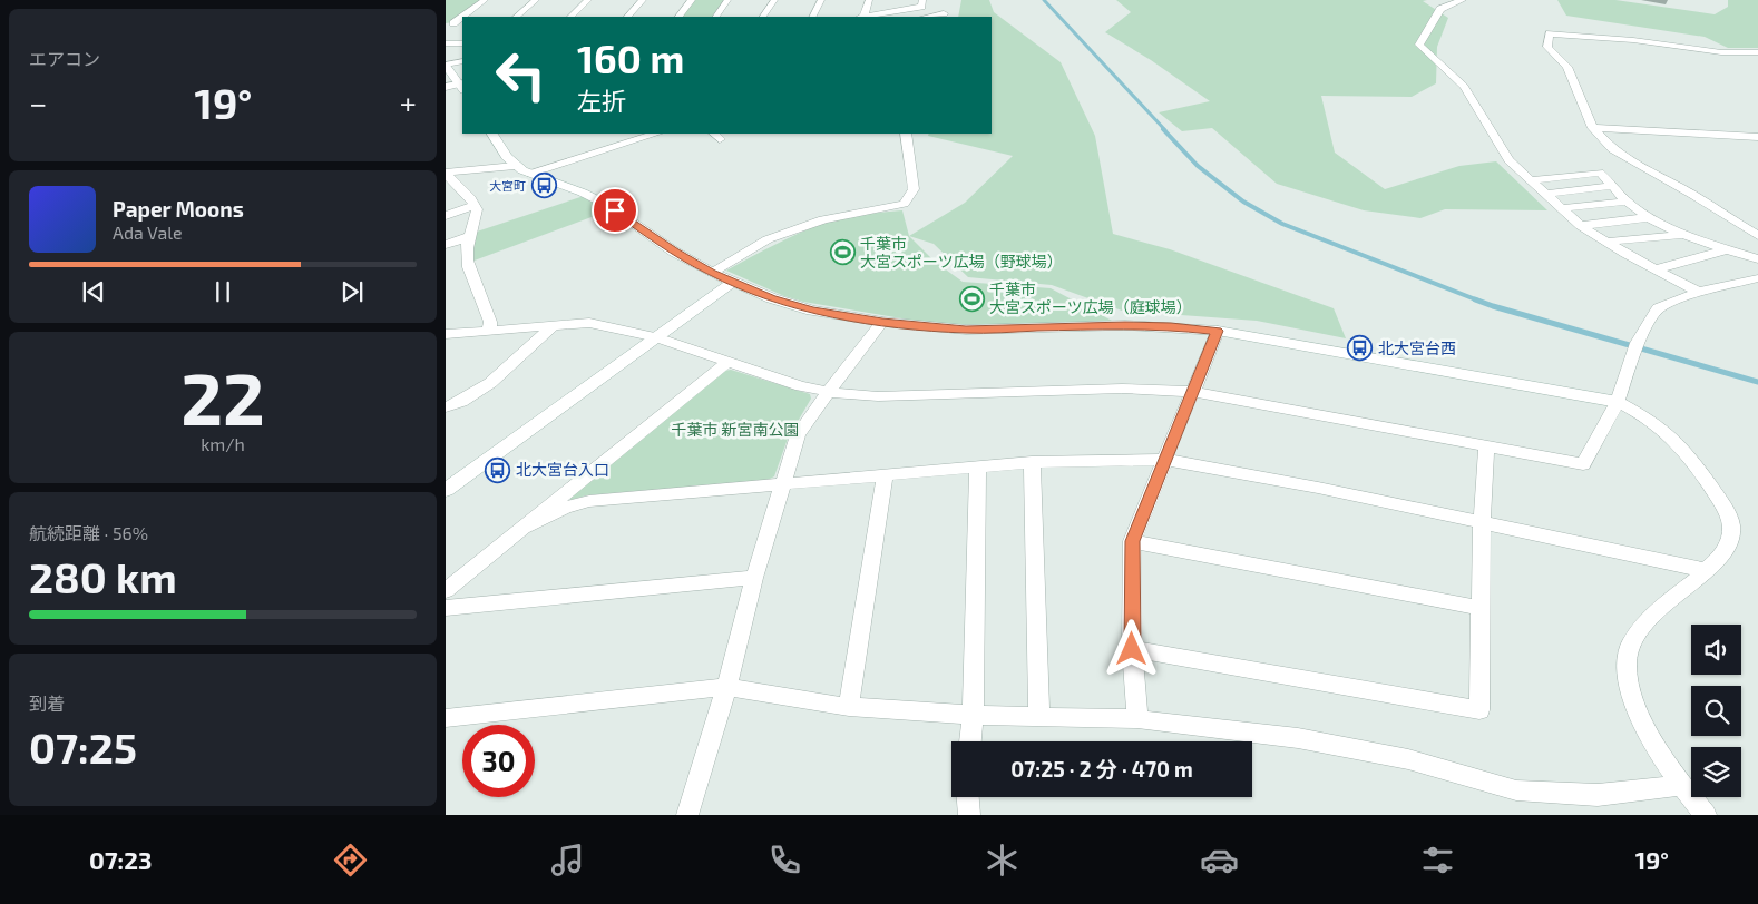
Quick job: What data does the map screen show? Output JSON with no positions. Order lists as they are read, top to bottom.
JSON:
{
  "parks": ["千葉市 新宮南公園"],
  "places": {
    "bus stop": ["大宮町", "北大宮台西", "北大宮台入口"],
    "sports": ["千葉市 大宮スポーツ広場（野球場）", "千葉市 大宮スポーツ広場（庭球場）"]
  },
  "page": {
    "tile": [
      "エアコン",
      ["22", "km/h"],
      ["航続距離 · 56%", "280 km"],
      ["到着", "07:25"]
    ],
    "turn": ["160 m", "左折"],
    "heat": ["−", "19°", "+"],
    "song": ["Paper Moons", "Ada Vale"],
    "limit": "30",
    "trip": "07:25 · 2 分 · 470 m",
    "tabs": ["07:23", "19°"]
  }
}
